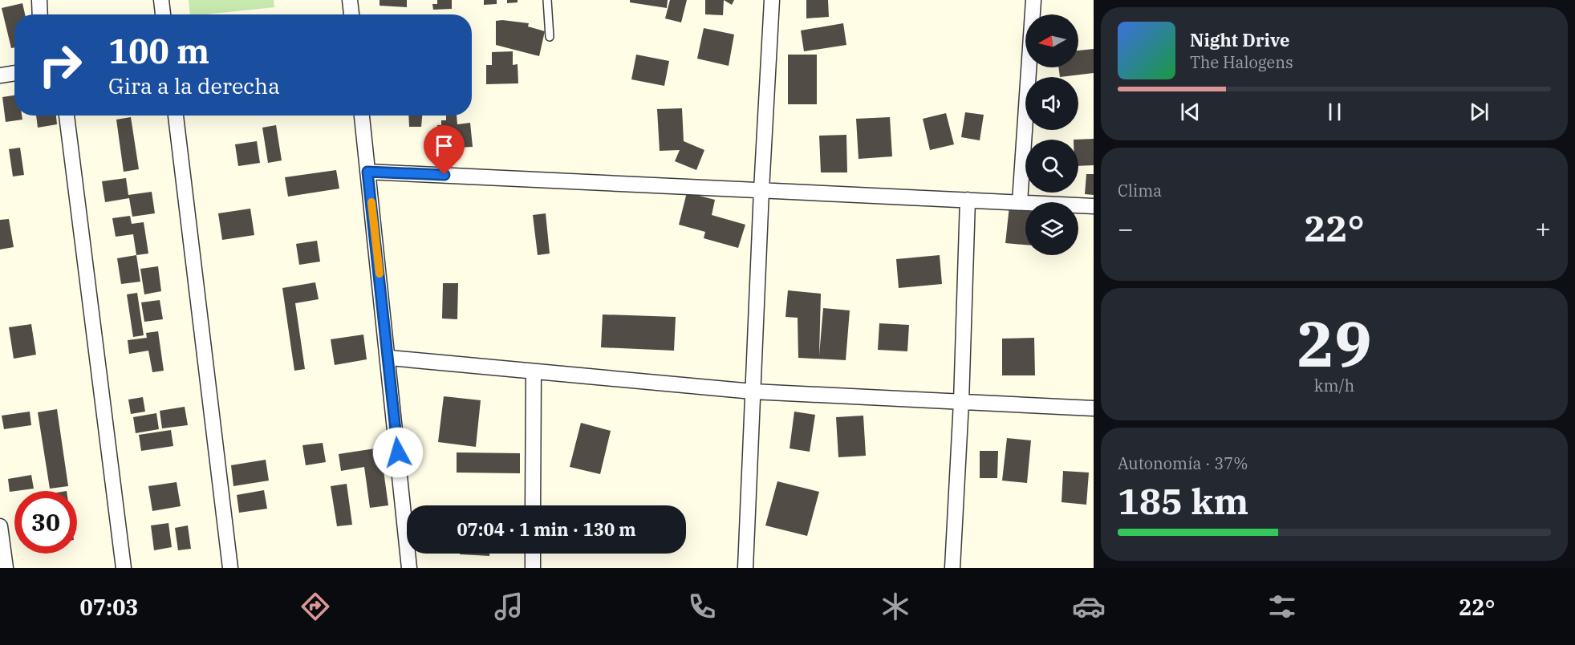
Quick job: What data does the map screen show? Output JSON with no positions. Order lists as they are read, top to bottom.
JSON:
{
  "north": "left",
  "page": {
    "turn": ["100 m", "Gira a la derecha"],
    "song": ["Night Drive", "The Halogens"],
    "tile": [
      "Clima",
      ["29", "km/h"],
      ["Autonomía · 37%", "185 km"]
    ],
    "heat": ["−", "22°", "+"],
    "limit": "30",
    "trip": "07:04 · 1 min · 130 m",
    "tabs": ["07:03", "22°"]
  }
}
